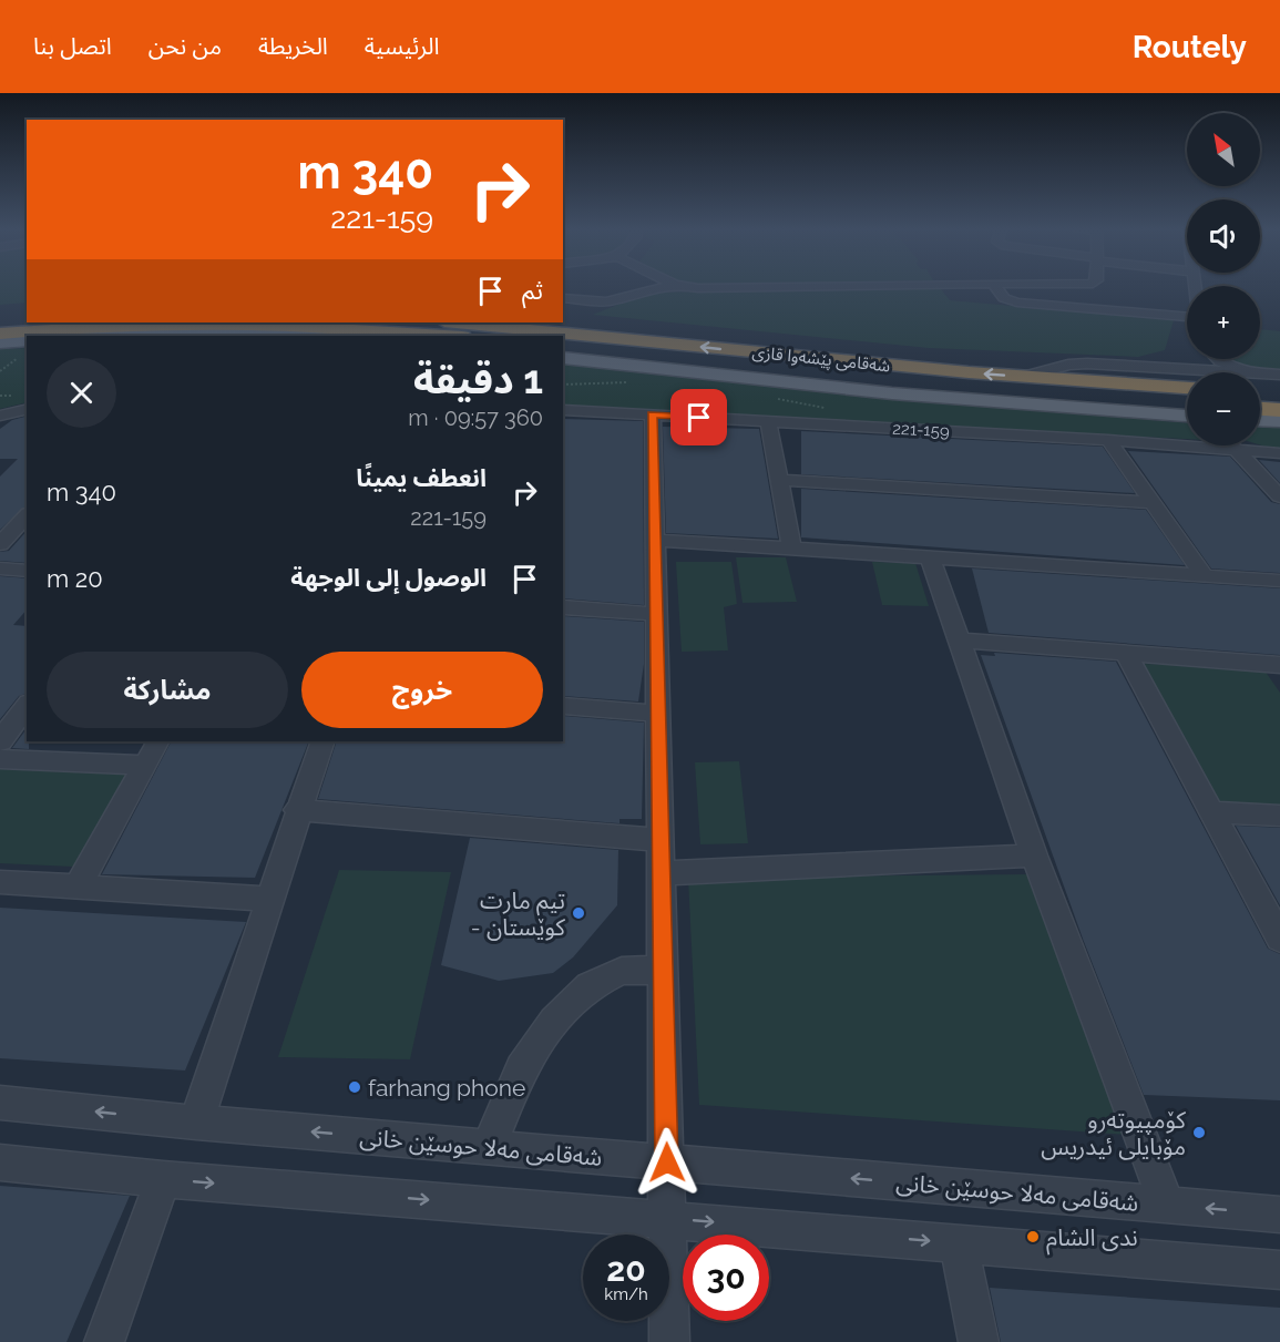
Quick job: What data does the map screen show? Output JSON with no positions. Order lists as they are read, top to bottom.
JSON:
{
  "streets": {
    "highway": ["شەقامی پێشەوا قازی"],
    "street": ["221-159", "شەقامی مەلا حوسێن خانی"]
  },
  "places": [
    "تیم مارت - کوێستان",
    "farhang phone",
    "کۆمپیوتەرو مۆبایلی ئیدریس",
    "ندى الشام"
  ],
  "north": "top left",
  "page": {
    "header": "Routely",
    "nav": [
      "الرئيسية",
      "الخريطة",
      "من نحن",
      "اتصل بنا"
    ],
    "map_buttons": ["+", "−"],
    "turn": ["340 m", "221-159"],
    "then": "ثم",
    "heading": ["1 دقيقة", "360 m · 09:57"],
    "list": [
      {
        "name": "انعطف يمينًا",
        "note": "221-159",
        "value": "340 m"
      },
      {
        "name": "الوصول إلى الوجهة",
        "value": "20 m"
      }
    ],
    "buttons": ["خروج", "مشاركة"],
    "speed": "20 km/h",
    "limit": "30"
  }
}
